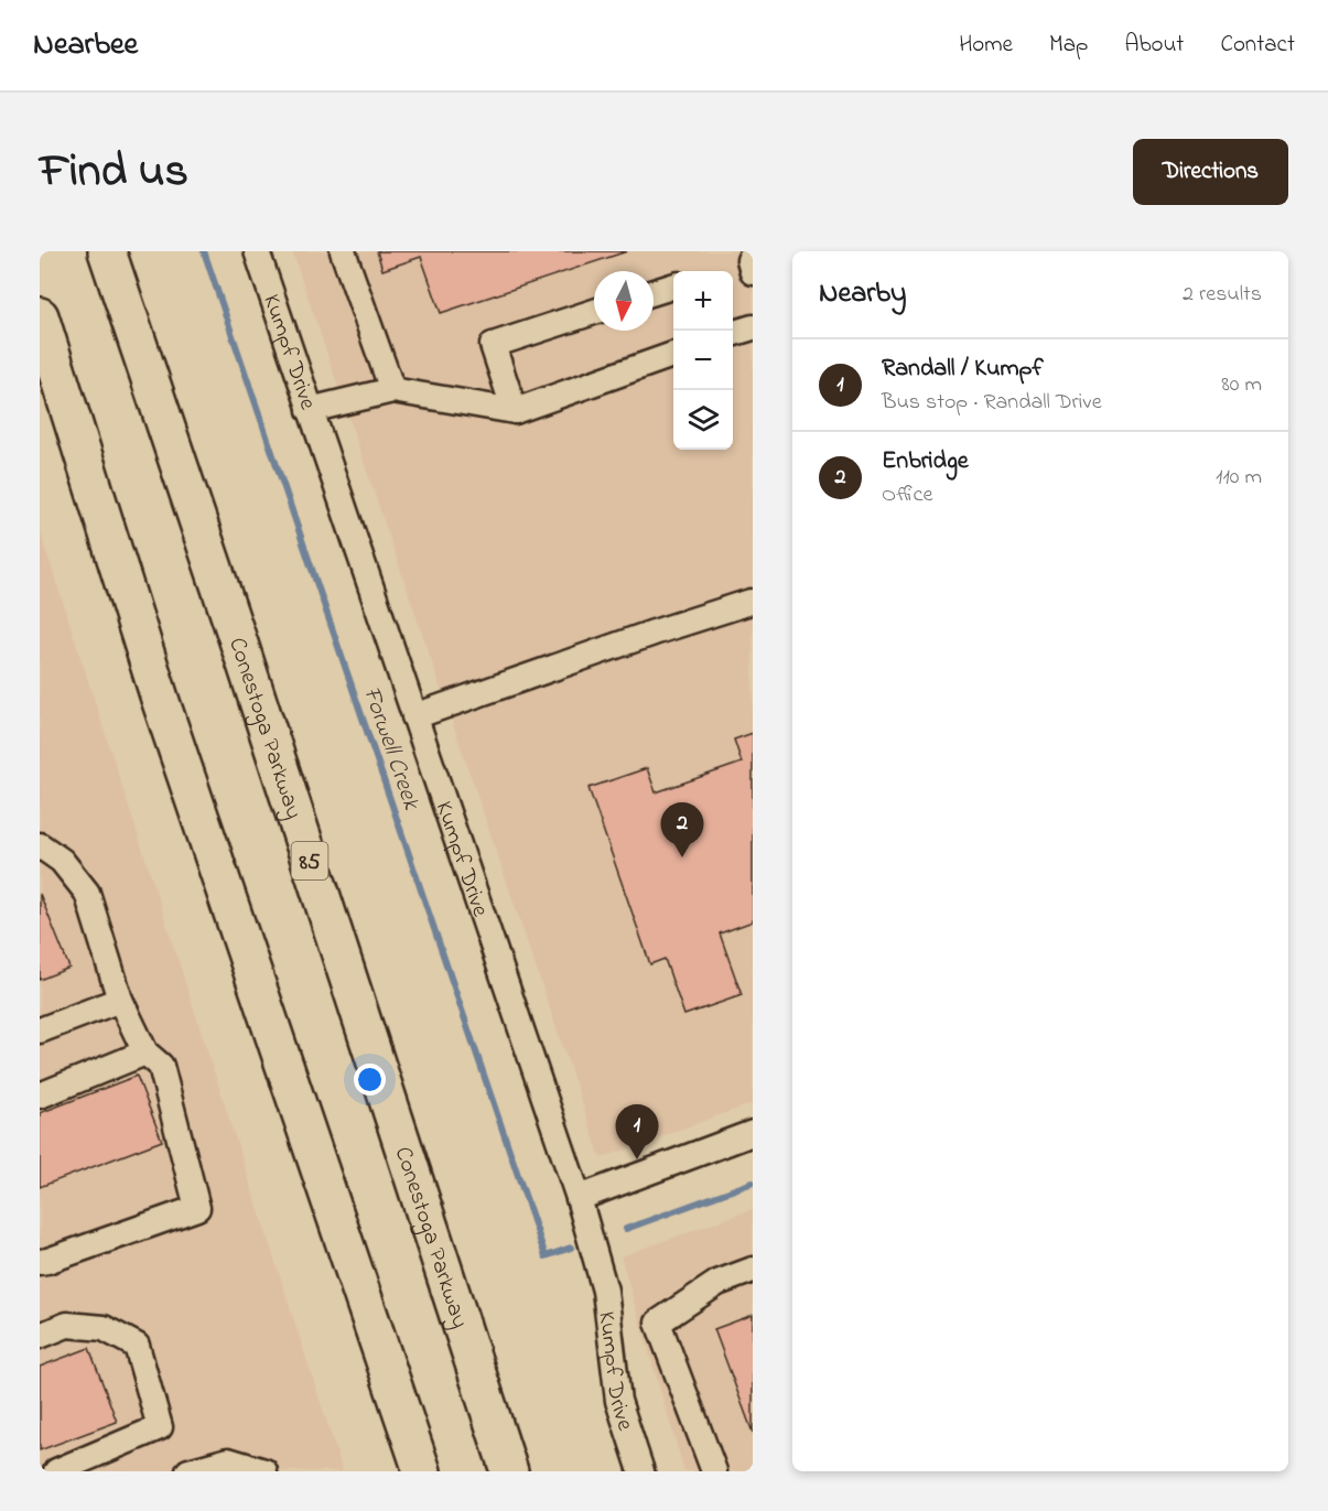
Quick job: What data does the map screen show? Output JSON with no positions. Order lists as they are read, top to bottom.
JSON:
{
  "streets": {
    "highway": ["Conestoga Parkway", "85"],
    "street": ["Kumpf Drive"]
  },
  "water": ["Forwell Creek"],
  "north": "bottom",
  "page": {
    "header": "Nearbee",
    "nav": [
      "Home",
      "Map",
      "About",
      "Contact"
    ],
    "title": "Find us",
    "buttons": "Directions",
    "heading": ["Nearby", "2 results"],
    "map_buttons": ["+", "−"],
    "list": [
      {
        "mark": "1",
        "name": "Randall / Kumpf",
        "note": "Bus stop · Randall Drive",
        "value": "80 m"
      },
      {
        "mark": "2",
        "name": "Enbridge",
        "note": "Office",
        "value": "110 m"
      }
    ],
    "pins": ["2", "1"]
  }
}
